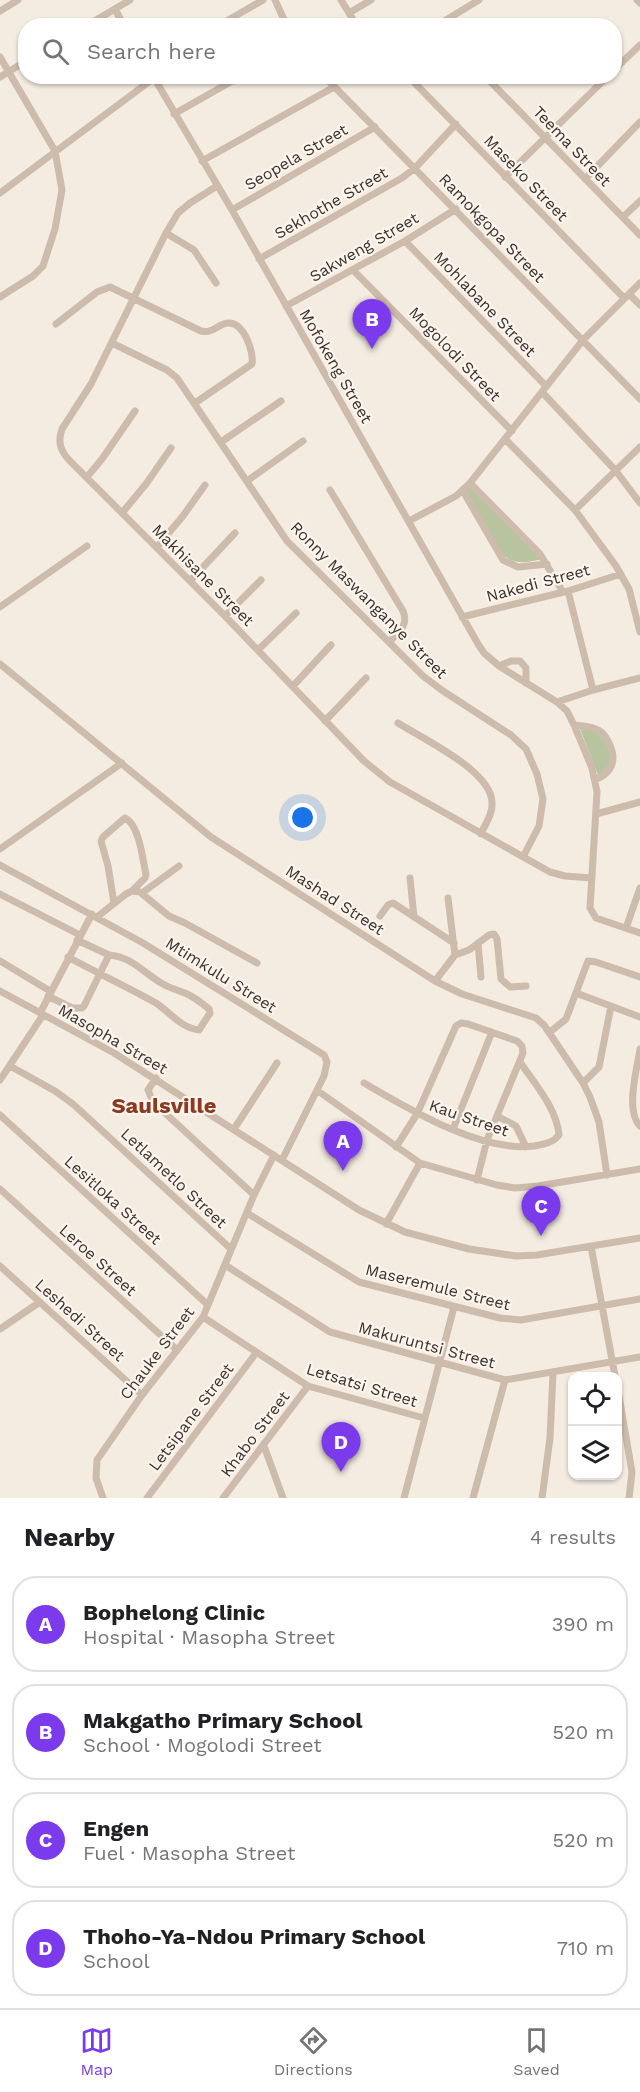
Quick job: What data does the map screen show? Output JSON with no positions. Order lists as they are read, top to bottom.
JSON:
{
  "streets": {
    "street": [
      "Teema Street",
      "Seopela Street",
      "Maseko Street",
      "Sekhothe Street",
      "Ramokgopa Street",
      "Sakweng Street",
      "Mohlabane Street",
      "Mogolodi Street",
      "Mofokeng Street",
      "Makhisane Street",
      "Nakedi Street",
      "Ronny Maswanganye Street",
      "Mashad Street",
      "Mtimkulu Street",
      "Masopha Street",
      "Kau Street",
      "Letlametlo Street",
      "Lesitloka Street",
      "Leroe Street",
      "Maseremule Street",
      "Leshedi Street",
      "Makuruntsi Street",
      "Chauke Street",
      "Letsatsi Street",
      "Letsipane Street",
      "Khabo Street"
    ]
  },
  "crossings": [
    ["Seopela Street", "Ramokgopa Street"],
    ["Seopela Street", "Mofokeng Street"],
    ["Maseko Street", "Sekhothe Street"],
    ["Sekhothe Street", "Ramokgopa Street"],
    ["Sekhothe Street", "Mofokeng Street"],
    ["Ramokgopa Street", "Sakweng Street"],
    ["Sakweng Street", "Mohlabane Street"],
    ["Sakweng Street", "Mogolodi Street"],
    ["Sakweng Street", "Mofokeng Street"],
    ["Mofokeng Street", "Makhisane Street"],
    ["Mofokeng Street", "Nakedi Street"],
    ["Makhisane Street", "Ronny Maswanganye Street"],
    ["Mtimkulu Street", "Masopha Street"],
    ["Masopha Street", "Chauke Street"],
    ["Letlametlo Street", "Chauke Street"],
    ["Lesitloka Street", "Chauke Street"],
    ["Leroe Street", "Chauke Street"],
    ["Maseremule Street", "Chauke Street"],
    ["Leshedi Street", "Chauke Street"],
    ["Makuruntsi Street", "Chauke Street"],
    ["Chauke Street", "Letsatsi Street"],
    ["Letsatsi Street", "Letsipane Street"],
    ["Letsatsi Street", "Khabo Street"]
  ],
  "districts": ["Saulsville"],
  "page": {
    "search": "Search here",
    "pins": [
      "B",
      "A",
      "C",
      "D"
    ],
    "heading": ["Nearby", "4 results"],
    "list": [
      {
        "mark": "A",
        "name": "Bophelong Clinic",
        "note": "Hospital · Masopha Street",
        "value": "390 m"
      },
      {
        "mark": "B",
        "name": "Makgatho Primary School",
        "note": "School · Mogolodi Street",
        "value": "520 m"
      },
      {
        "mark": "C",
        "name": "Engen",
        "note": "Fuel · Masopha Street",
        "value": "520 m"
      },
      {
        "mark": "D",
        "name": "Thoho-Ya-Ndou Primary School",
        "note": "School",
        "value": "710 m"
      }
    ],
    "nav": ["Map", "Directions", "Saved"]
  }
}
